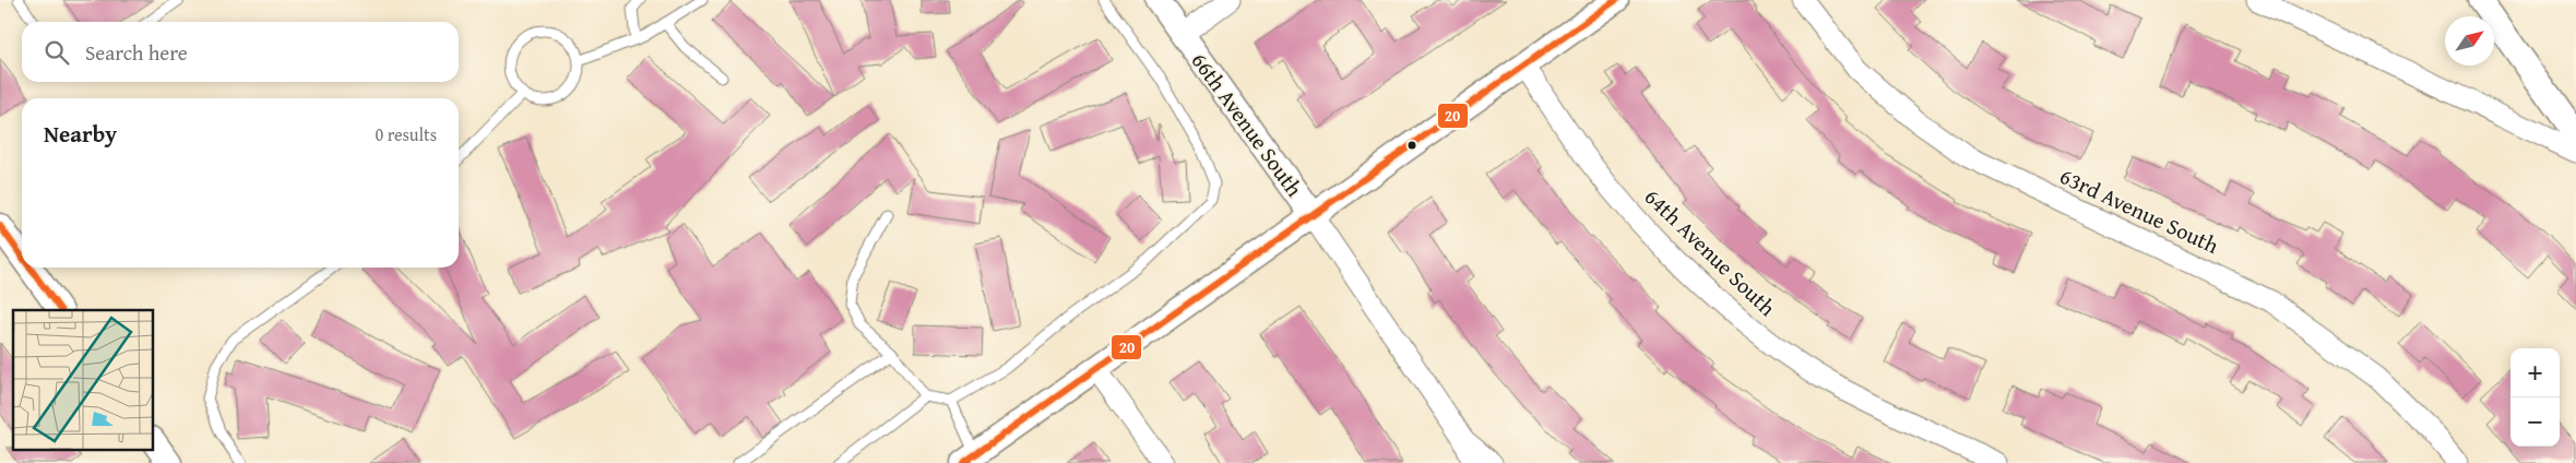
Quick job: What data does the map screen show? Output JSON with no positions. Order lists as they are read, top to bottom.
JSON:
{
  "streets": {
    "street": ["66th Avenue South", "63rd Avenue South", "64th Avenue South"]
  },
  "lines": ["transit line 20"],
  "north": "top right",
  "page": {
    "search": "Search here",
    "heading": ["Nearby", "0 results"],
    "map_buttons": ["+", "−"]
  }
}
